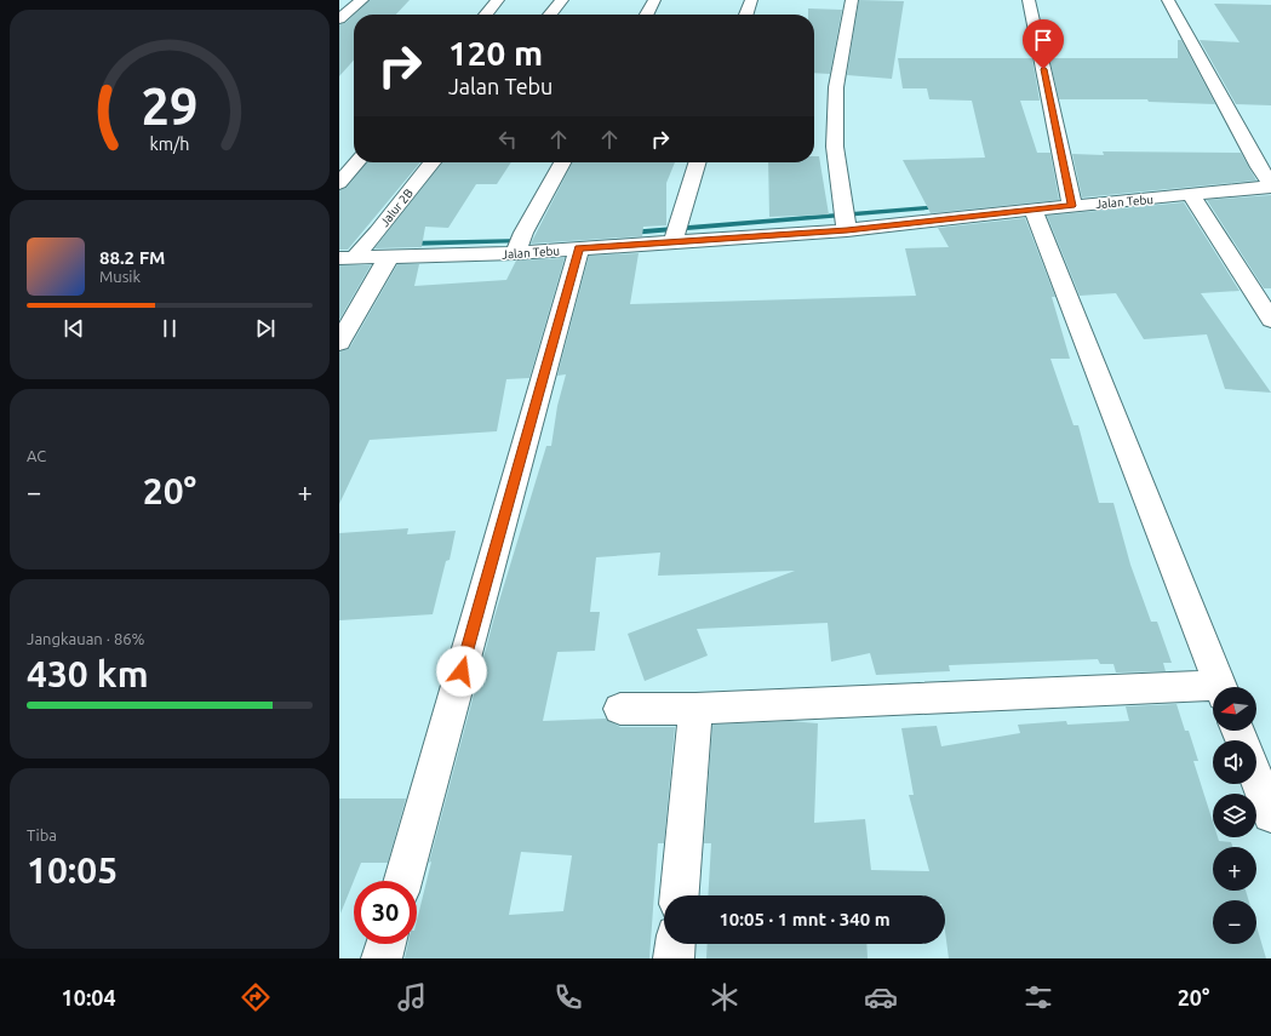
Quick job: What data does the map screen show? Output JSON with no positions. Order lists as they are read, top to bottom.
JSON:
{
  "streets": {
    "street": ["Jalan Tebu", "Jalur 2B"]
  },
  "crossings": [
    ["Jalan Tebu", "Jalur 2B"]
  ],
  "north": "left",
  "page": {
    "turn": ["120 m", "Jalan Tebu"],
    "song": ["88.2 FM", "Musik"],
    "tile": [
      "AC",
      ["Jangkauan · 86%", "430 km"],
      ["Tiba", "10:05"]
    ],
    "heat": ["−", "20°", "+"],
    "map_buttons": ["+", "−"],
    "limit": "30",
    "trip": "10:05 · 1 mnt · 340 m",
    "tabs": ["10:04", "20°"],
    "gauge": ["29", "km/h"]
  }
}
